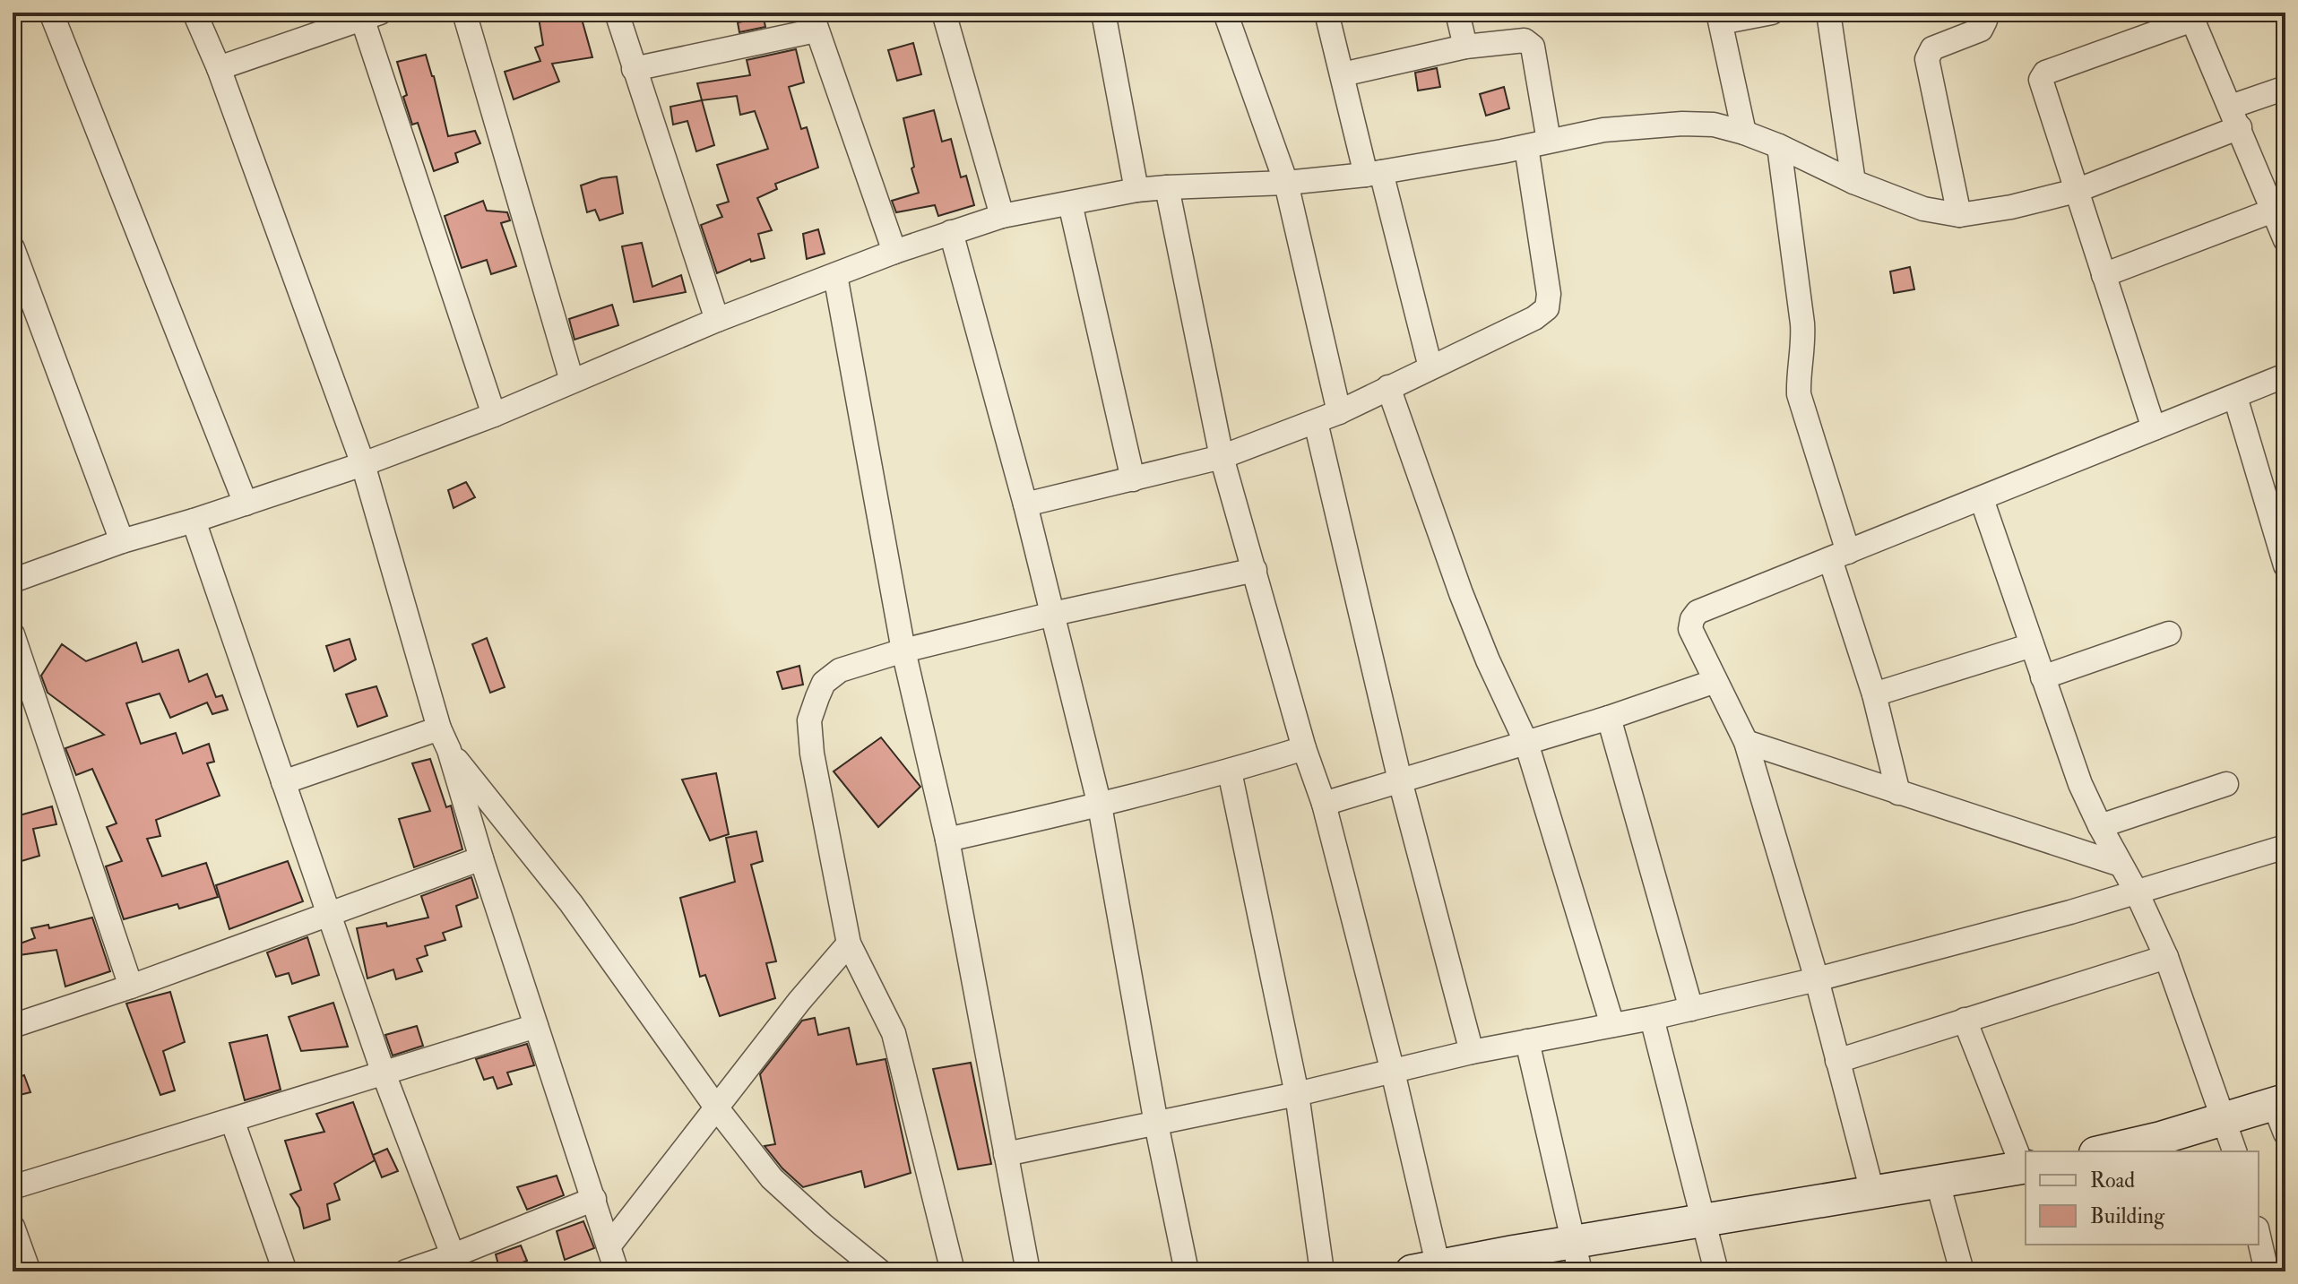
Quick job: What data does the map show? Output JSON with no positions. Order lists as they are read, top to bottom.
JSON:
{
  "legend": ["Road", "Building"]
}
